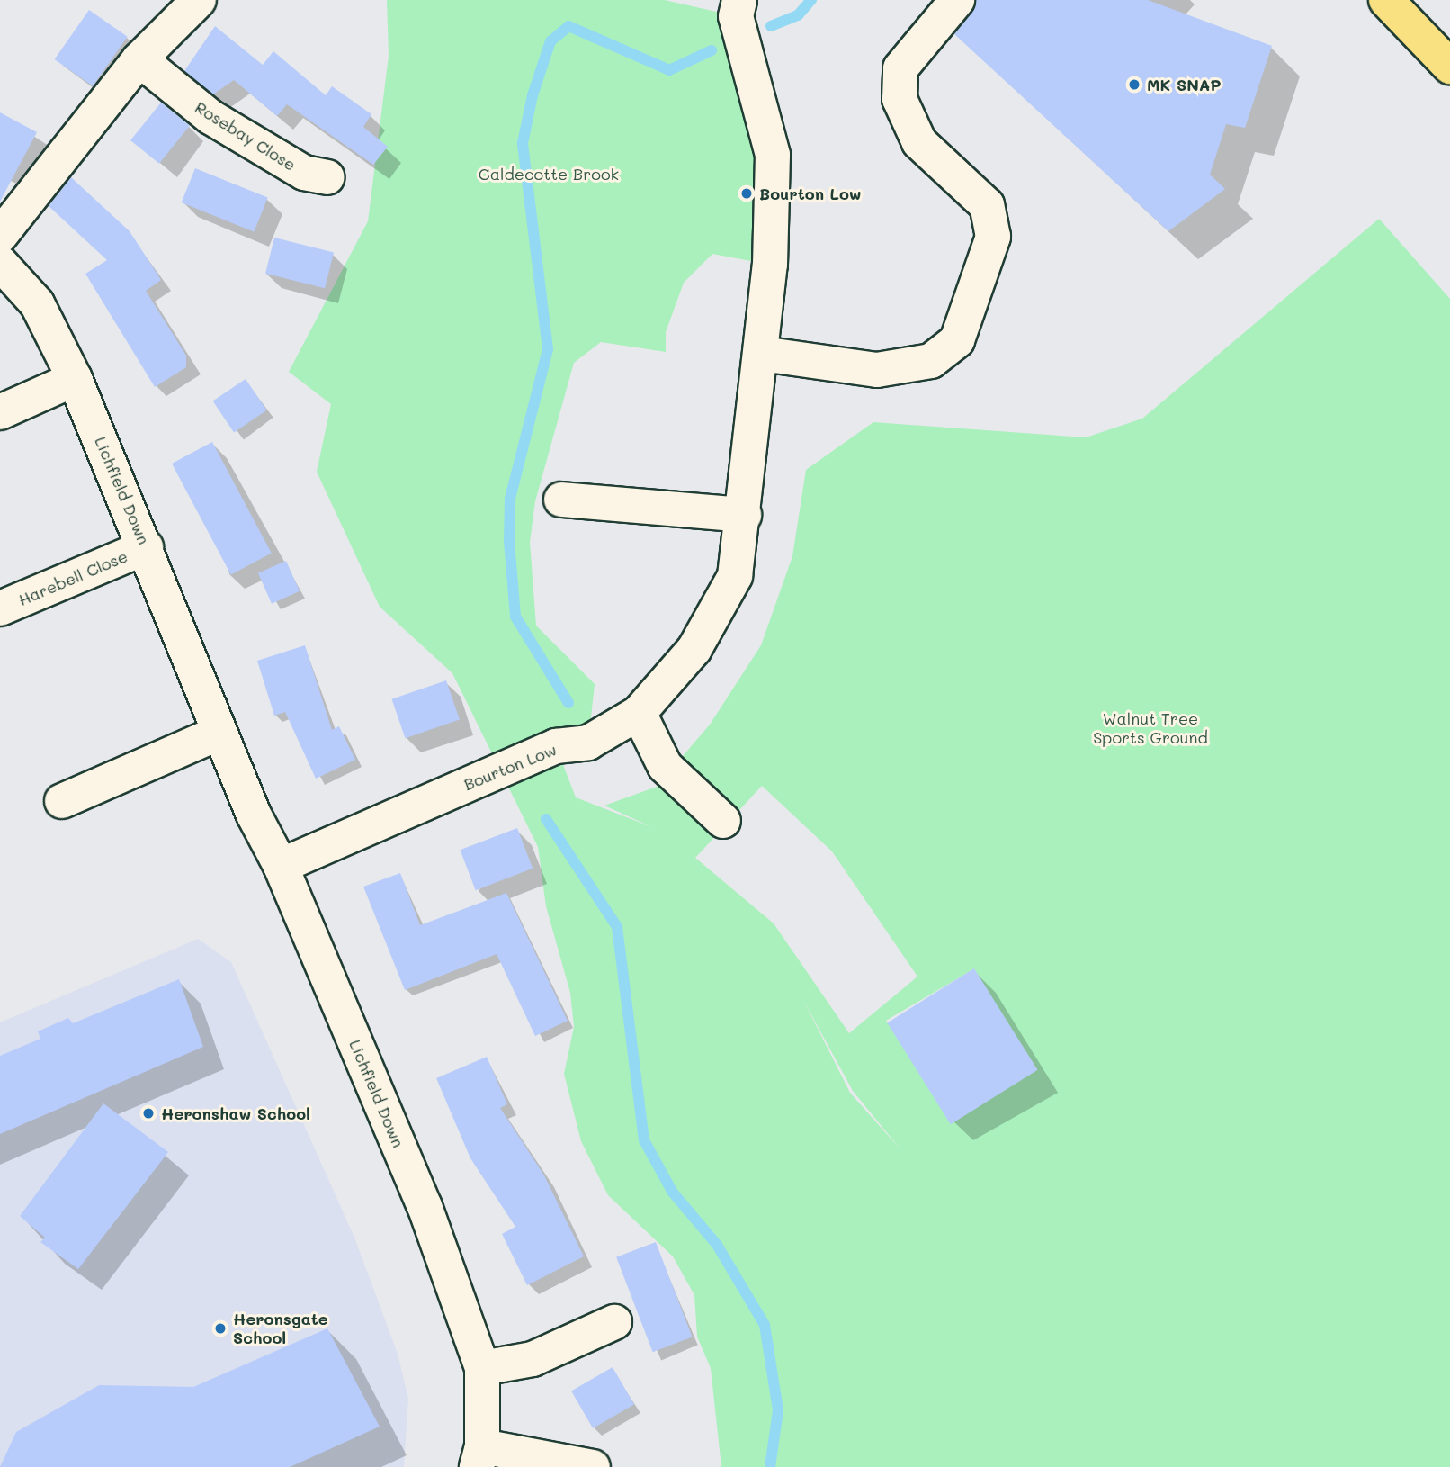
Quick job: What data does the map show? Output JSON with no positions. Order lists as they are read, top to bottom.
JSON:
{
  "streets": {
    "street": [
      "Rosebay Close",
      "Lichfield Down",
      "Harebell Close",
      "Bourton Low"
    ]
  },
  "crossings": [
    ["Lichfield Down", "Harebell Close"],
    ["Lichfield Down", "Bourton Low"]
  ],
  "parks": ["Caldecotte Brook", "Walnut Tree Sports Ground"],
  "places": [
    "MK SNAP",
    "Bourton Low",
    "Heronshaw School",
    "Heronsgate School"
  ]
}
